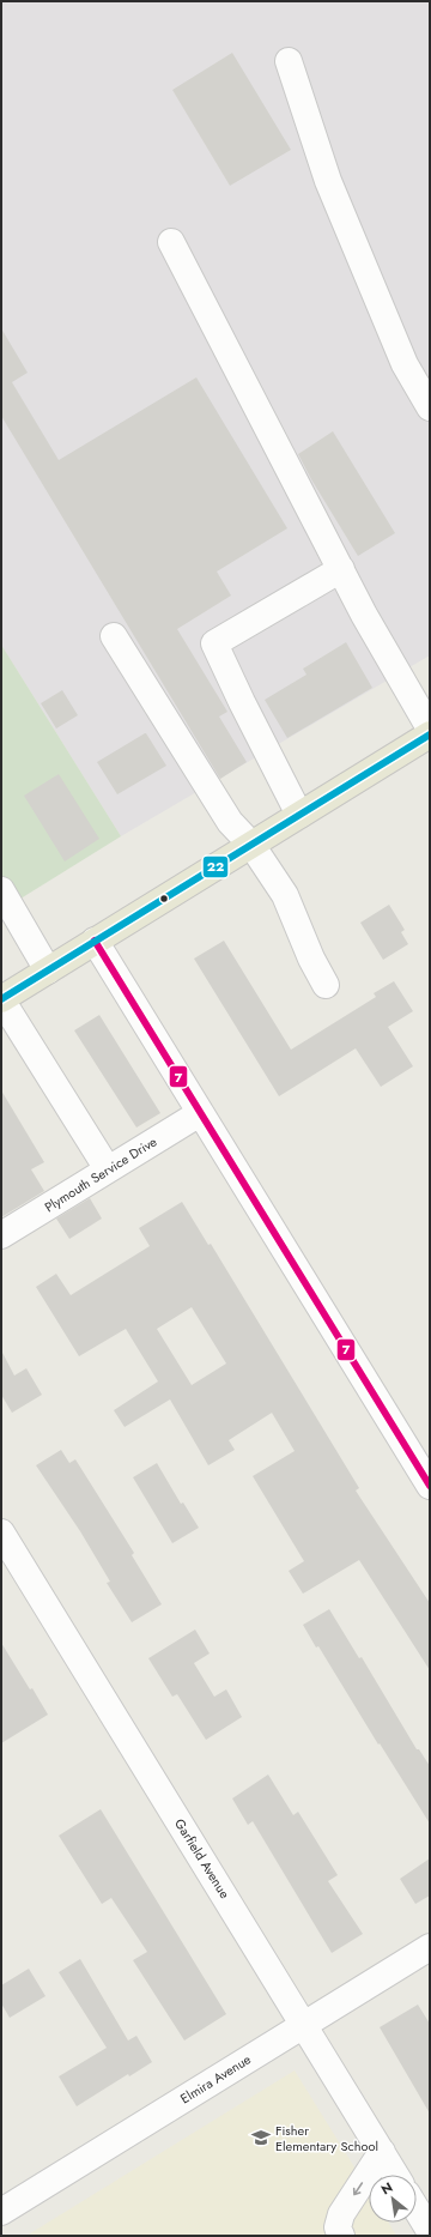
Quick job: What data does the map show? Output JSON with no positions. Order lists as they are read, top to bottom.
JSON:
{
  "streets": {
    "street": ["Plymouth Service Drive", "Garfield Avenue", "Elmira Avenue"]
  },
  "crossings": [
    ["Garfield Avenue", "Elmira Avenue"]
  ],
  "places": {
    "school or university": ["Fisher Elementary School"]
  },
  "lines": ["transit line 22", "transit line 7"],
  "north": "top left"
}
